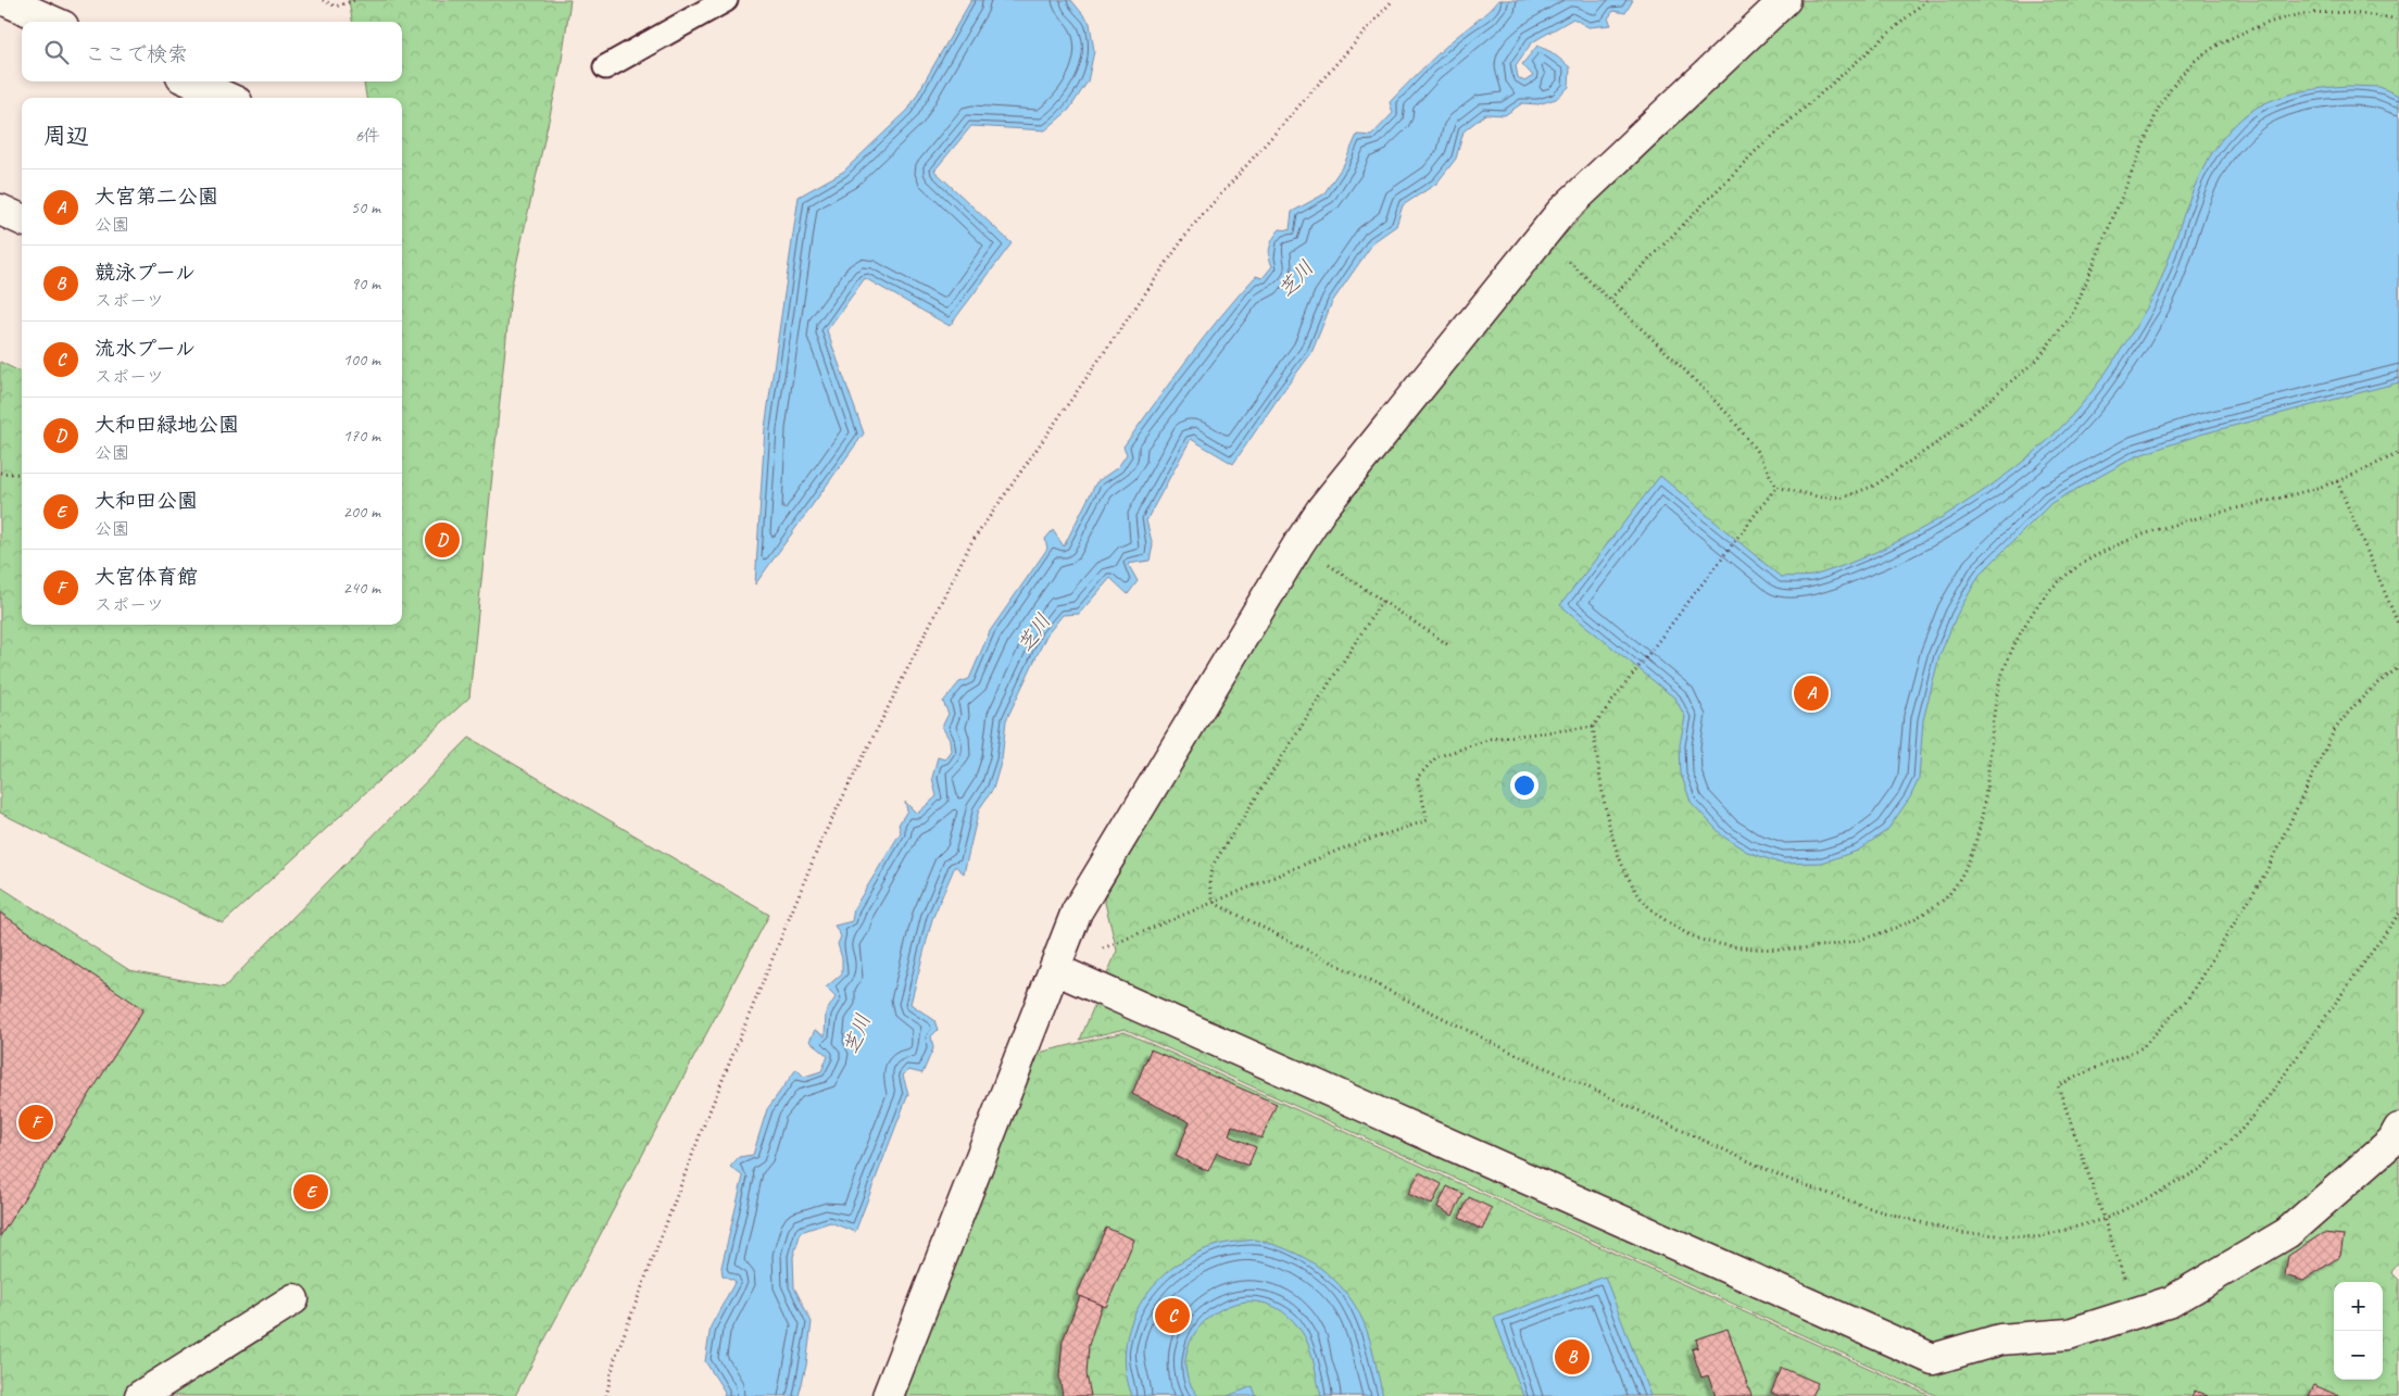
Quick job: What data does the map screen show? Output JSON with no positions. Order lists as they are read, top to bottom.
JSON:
{
  "water": ["芝川"],
  "page": {
    "search": "ここで検索",
    "heading": ["周辺", "6件"],
    "list": [
      {
        "mark": "A",
        "name": "大宮第二公園",
        "note": "公園",
        "value": "50 m"
      },
      {
        "mark": "B",
        "name": "競泳プール",
        "note": "スポーツ",
        "value": "90 m"
      },
      {
        "mark": "C",
        "name": "流水プール",
        "note": "スポーツ",
        "value": "100 m"
      },
      {
        "mark": "D",
        "name": "大和田緑地公園",
        "note": "公園",
        "value": "170 m"
      },
      {
        "mark": "E",
        "name": "大和田公園",
        "note": "公園",
        "value": "200 m"
      },
      {
        "mark": "F",
        "name": "大宮体育館",
        "note": "スポーツ",
        "value": "240 m"
      }
    ],
    "pins": [
      "D",
      "A",
      "F",
      "E",
      "C",
      "B"
    ],
    "map_buttons": ["+", "−"]
  }
}
